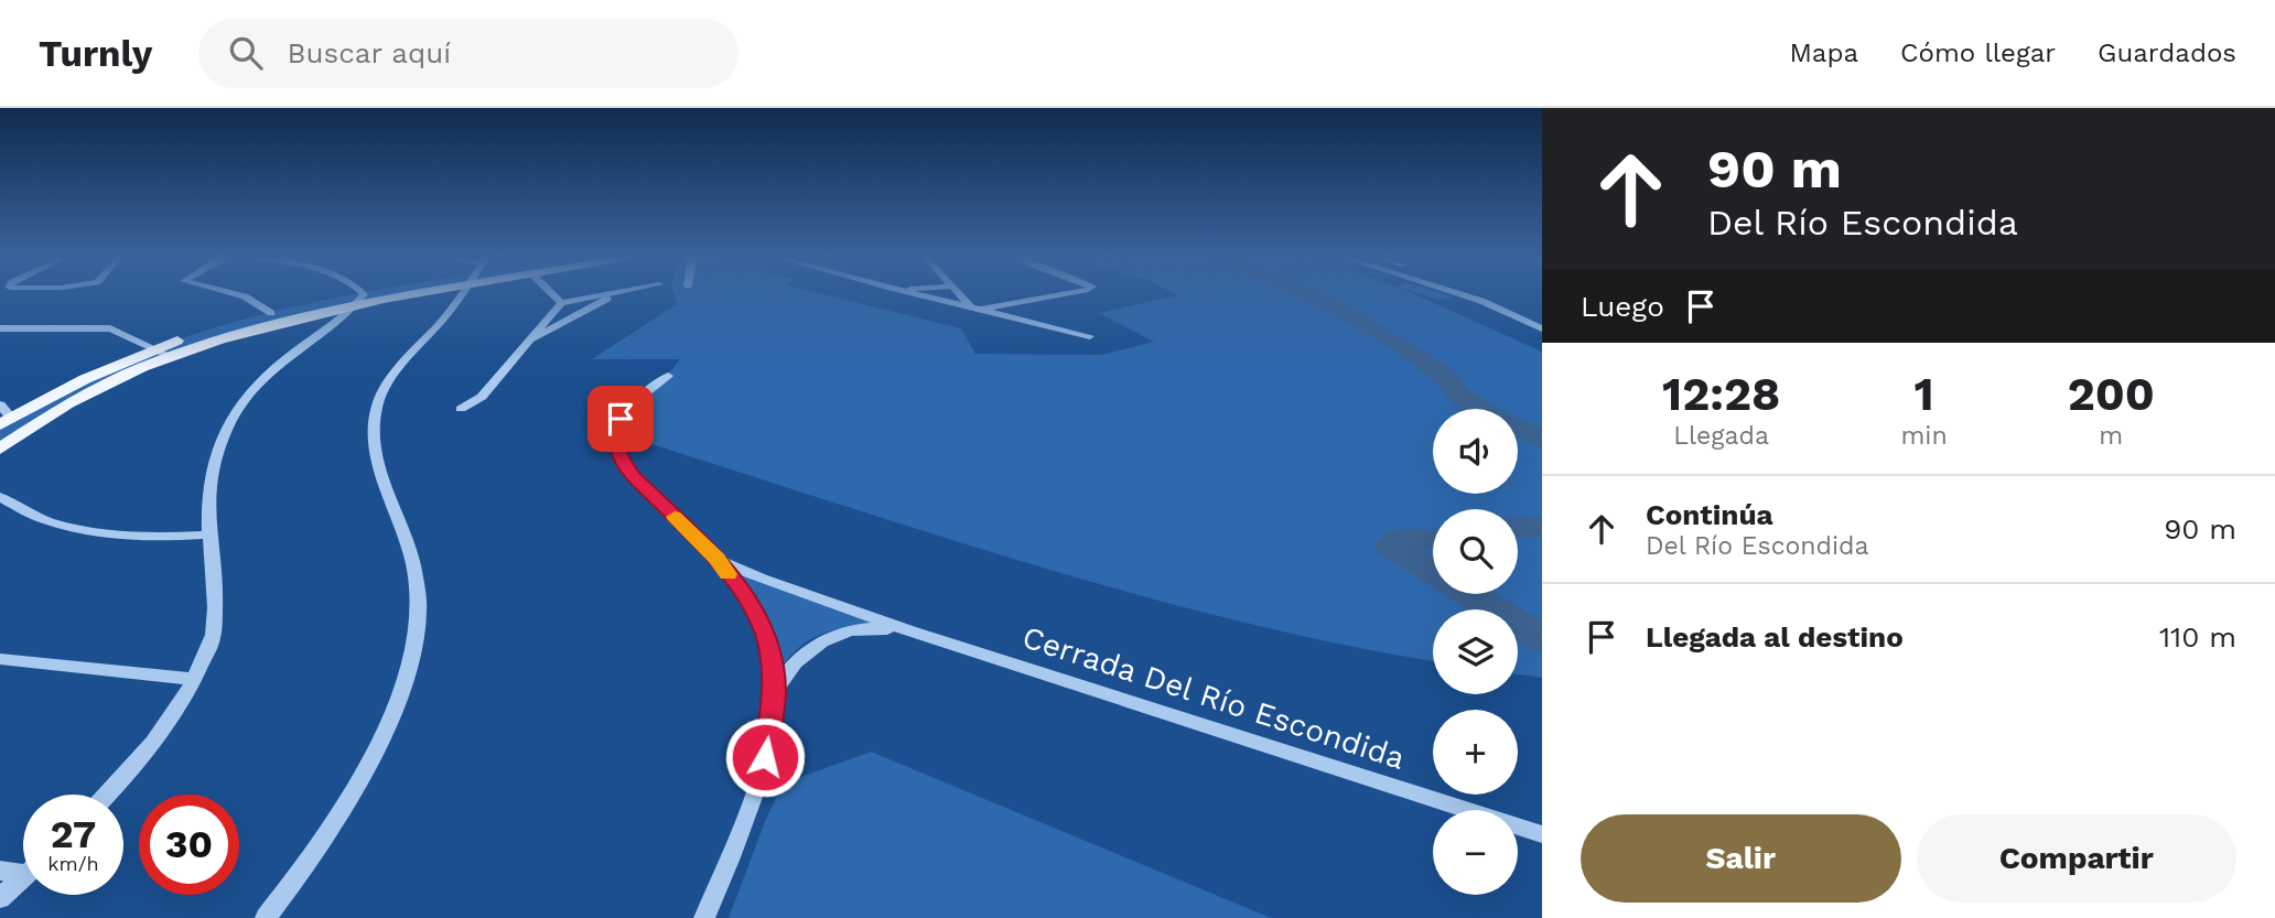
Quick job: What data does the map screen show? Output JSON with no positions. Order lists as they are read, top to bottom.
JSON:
{
  "streets": {
    "street": ["Cerrada Del Río Escondida"]
  },
  "page": {
    "header": "Turnly",
    "search": "Buscar aquí",
    "nav": ["Mapa", "Cómo llegar", "Guardados"],
    "turn": ["90 m", "Del Río Escondida"],
    "then": "Luego",
    "eta": [
      "12:28",
      "Llegada",
      "1",
      "min",
      "200",
      "m"
    ],
    "map_buttons": ["+", "−"],
    "list": [
      {
        "name": "Continúa",
        "note": "Del Río Escondida",
        "value": "90 m"
      },
      {
        "name": "Llegada al destino",
        "value": "110 m"
      }
    ],
    "speed": "27 km/h",
    "limit": "30",
    "buttons": ["Salir", "Compartir"]
  }
}
